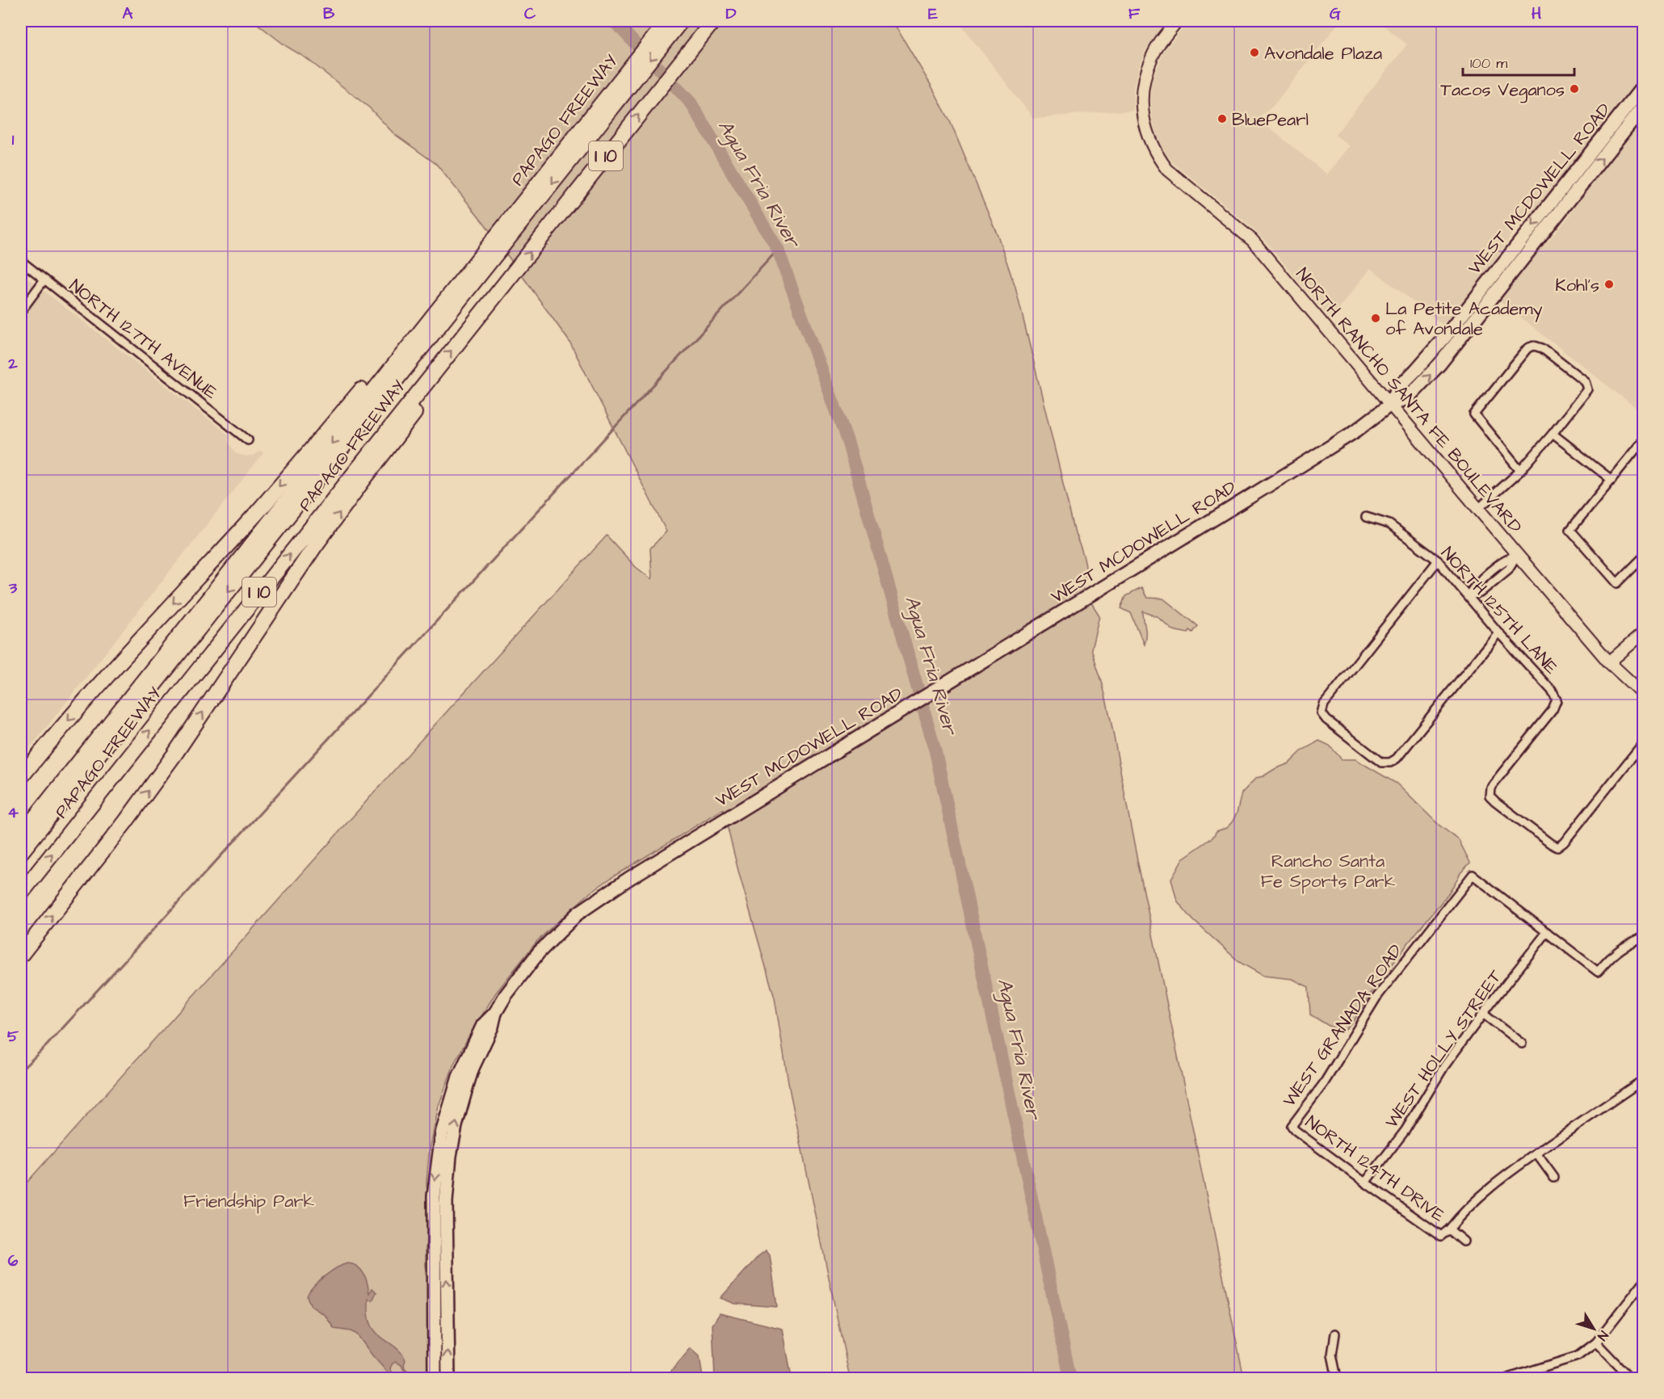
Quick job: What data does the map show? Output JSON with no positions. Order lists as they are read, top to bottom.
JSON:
{
  "streets": {
    "highway": ["PAPAGO FREEWAY", "I 10"],
    "main road": ["WEST MCDOWELL ROAD"],
    "street": [
      "NORTH 127TH AVENUE",
      "NORTH RANCHO SANTA FE BOULEVARD",
      "NORTH 125TH LANE",
      "WEST GRANADA ROAD",
      "WEST HOLLY STREET",
      "NORTH 124TH DRIVE"
    ]
  },
  "crossings": [
    ["WEST MCDOWELL ROAD", "NORTH RANCHO SANTA FE BOULEVARD"],
    ["WEST GRANADA ROAD", "WEST HOLLY STREET"],
    ["WEST GRANADA ROAD", "NORTH 124TH DRIVE"],
    ["WEST HOLLY STREET", "NORTH 124TH DRIVE"]
  ],
  "water": ["Agua Fria River"],
  "parks": ["Rancho Santa Fe Sports Park", "Friendship Park"],
  "places": [
    "Avondale Plaza",
    "Tacos Veganos",
    "BluePearl",
    "Kohl's",
    "La Petite Academy of Avondale"
  ],
  "scale_bar": "100 m",
  "north": "bottom right",
  "grid": {
    "columns": [
      "A",
      "B",
      "C",
      "D",
      "E",
      "F",
      "G",
      "H"
    ],
    "rows": [
      "1",
      "2",
      "3",
      "4",
      "5",
      "6"
    ]
  }
}
